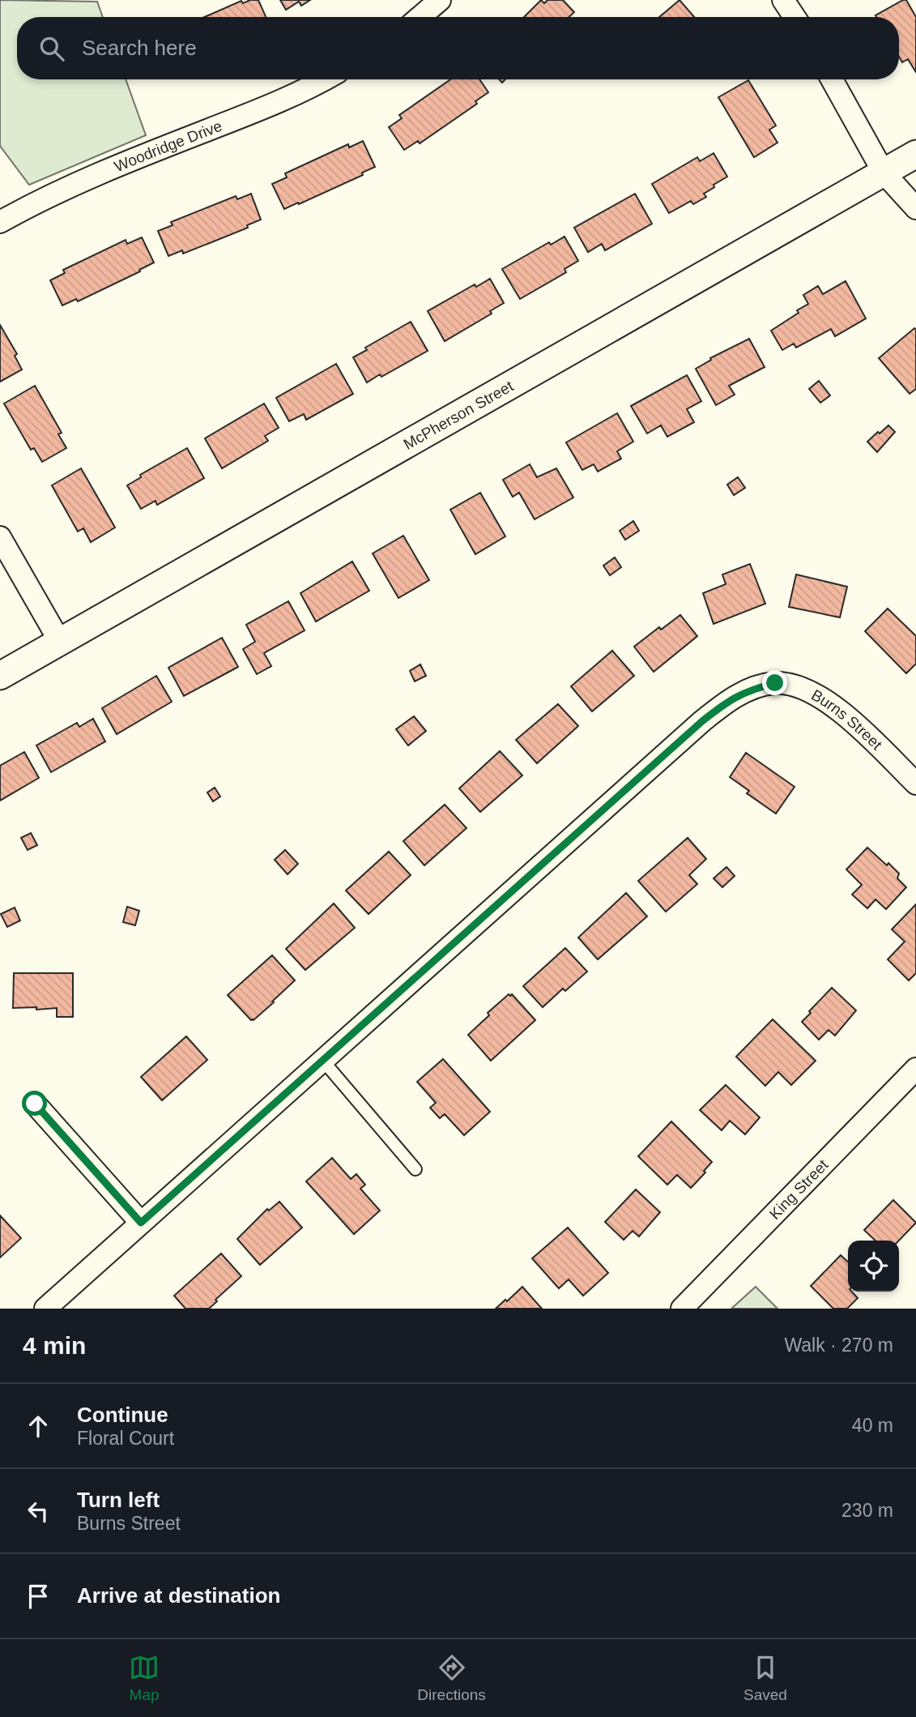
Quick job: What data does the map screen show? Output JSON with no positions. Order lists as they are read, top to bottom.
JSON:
{
  "streets": {
    "street": [
      "Woodridge Drive",
      "McPherson Street",
      "Burns Street",
      "King Street"
    ]
  },
  "page": {
    "search": "Search here",
    "heading": ["4 min", "Walk · 270 m"],
    "list": [
      ["Continue", "Floral Court", "40 m"],
      ["Turn left", "Burns Street", "230 m"],
      "Arrive at destination"
    ],
    "nav": ["Map", "Directions", "Saved"]
  }
}
